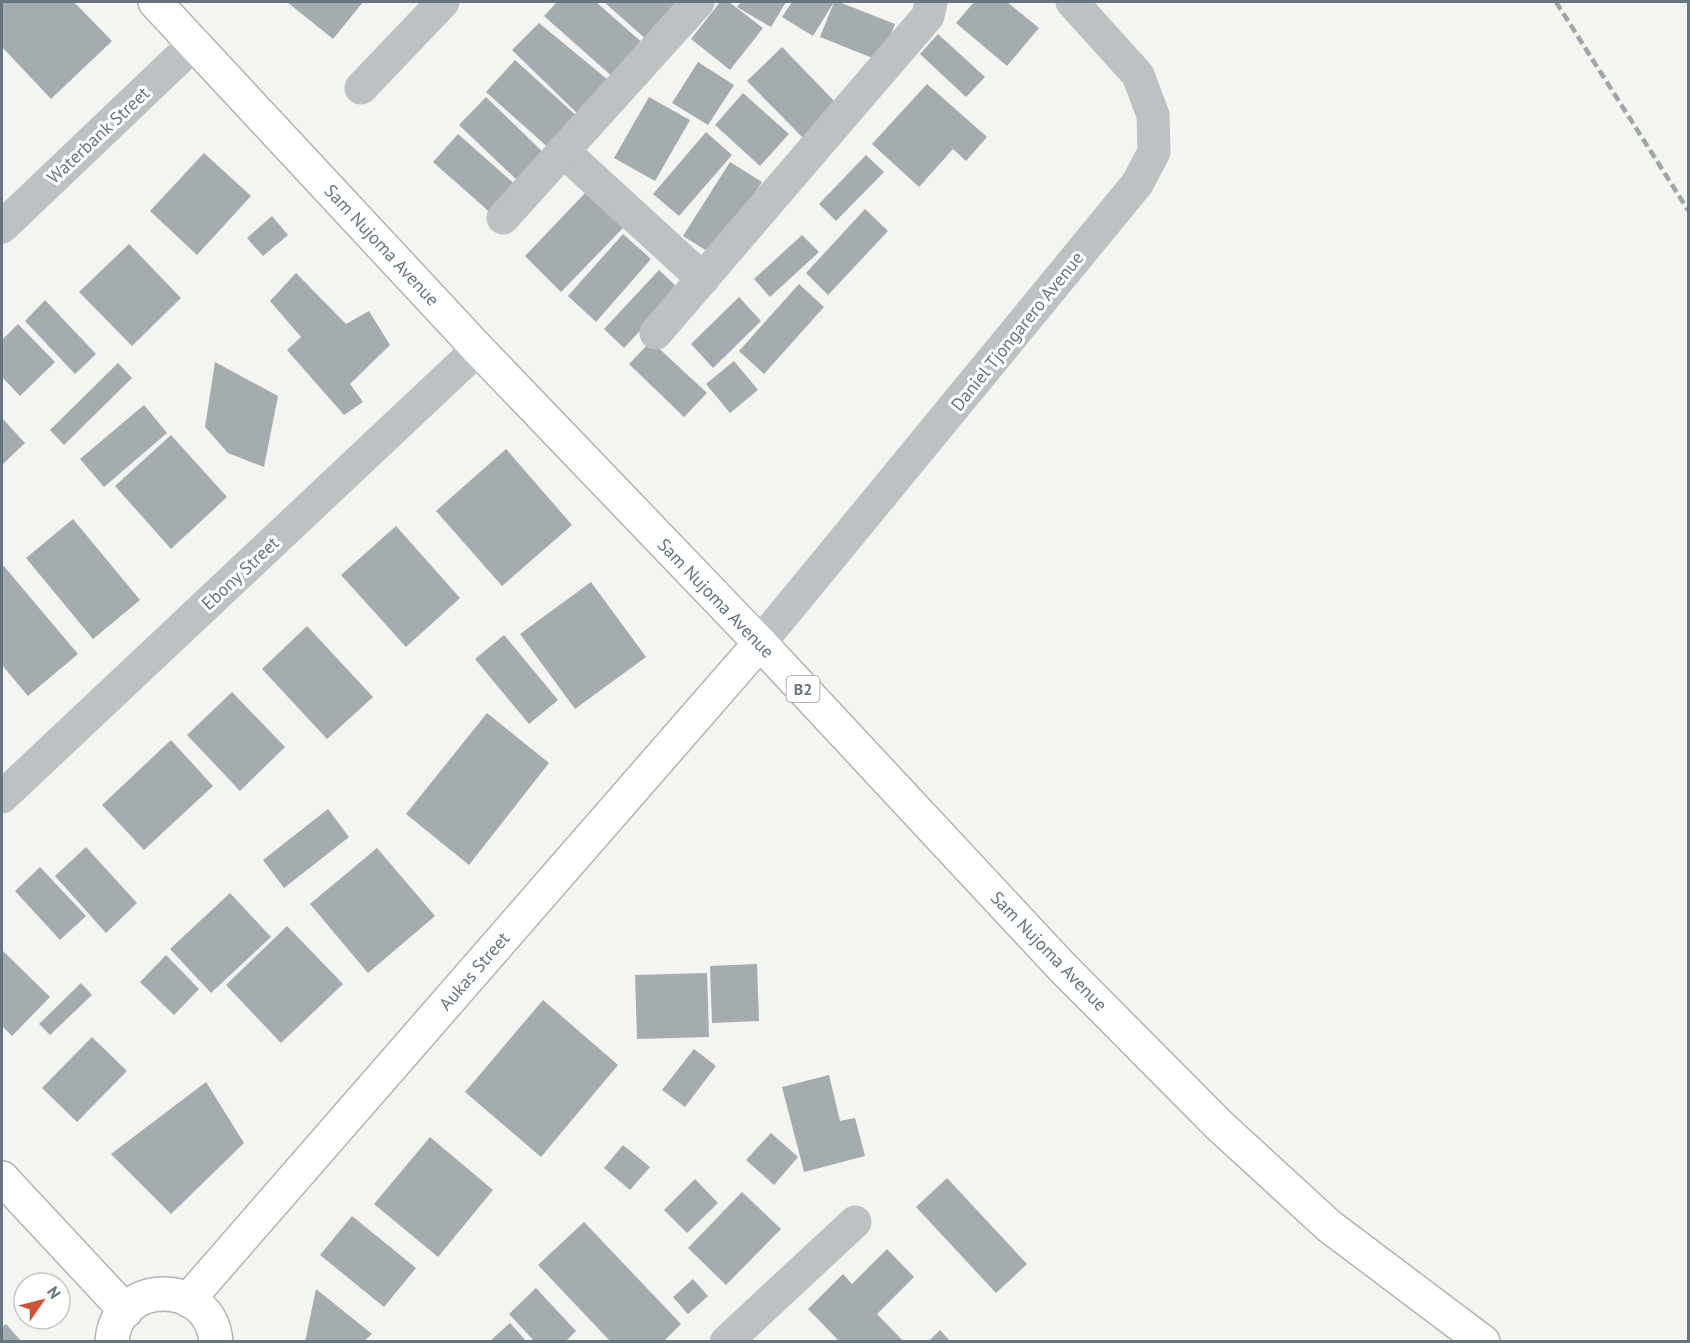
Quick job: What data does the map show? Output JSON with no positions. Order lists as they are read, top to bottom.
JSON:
{
  "streets": {
    "main road": ["Sam Nujoma Avenue", "B2", "Aukas Street"],
    "street": ["Waterbank Street", "Daniel Tjongarero Avenue", "Ebony Street"]
  },
  "crossings": [
    ["Waterbank Street", "Sam Nujoma Avenue"],
    ["Sam Nujoma Avenue", "Daniel Tjongarero Avenue"],
    ["Sam Nujoma Avenue", "Ebony Street"],
    ["Sam Nujoma Avenue", "Aukas Street"],
    ["Daniel Tjongarero Avenue", "Aukas Street"]
  ],
  "north": "top right"
}
